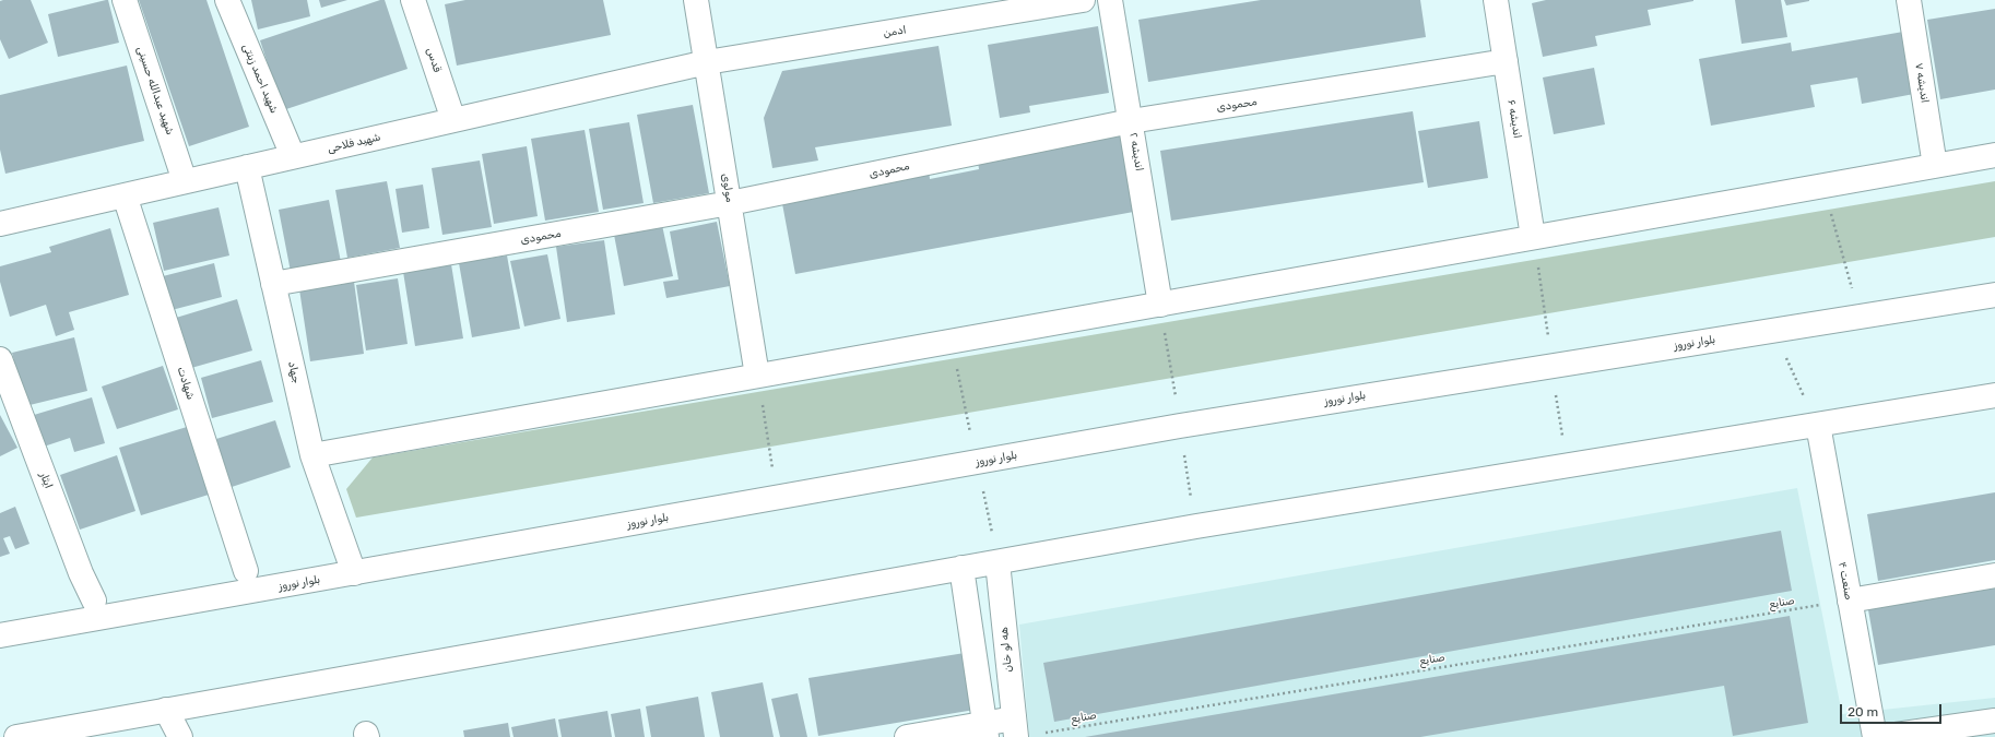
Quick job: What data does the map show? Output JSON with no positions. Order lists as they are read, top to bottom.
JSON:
{
  "streets": {
    "street": [
      "ادمن",
      "قدس",
      "شهید احمد زینتی",
      "اندیشه ۷",
      "شهید عبدالله حسینی",
      "محمودی",
      "اندیشه ۶",
      "شهید فلاحی",
      "اندیشه ۲",
      "مولوی",
      "بلوار نوروز",
      "جهاد",
      "شهادت",
      "ایثار",
      "صنعت ۴",
      "هه لو خان"
    ],
    "path": ["صنایع"]
  },
  "crossings": [
    ["ادمن", "شهید فلاحی"],
    ["ادمن", "مولوی"],
    ["قدس", "شهید فلاحی"],
    ["شهید احمد زینتی", "شهید فلاحی"],
    ["شهید عبدالله حسینی", "شهید فلاحی"],
    ["محمودی", "اندیشه ۶"],
    ["محمودی", "اندیشه ۲"],
    ["محمودی", "مولوی"],
    ["محمودی", "جهاد"],
    ["شهید فلاحی", "مولوی"],
    ["شهید فلاحی", "جهاد"],
    ["شهید فلاحی", "شهادت"],
    ["بلوار نوروز", "جهاد"],
    ["صنعت ۴", "صنایع"]
  ],
  "scale_bar": "20 m"
}
